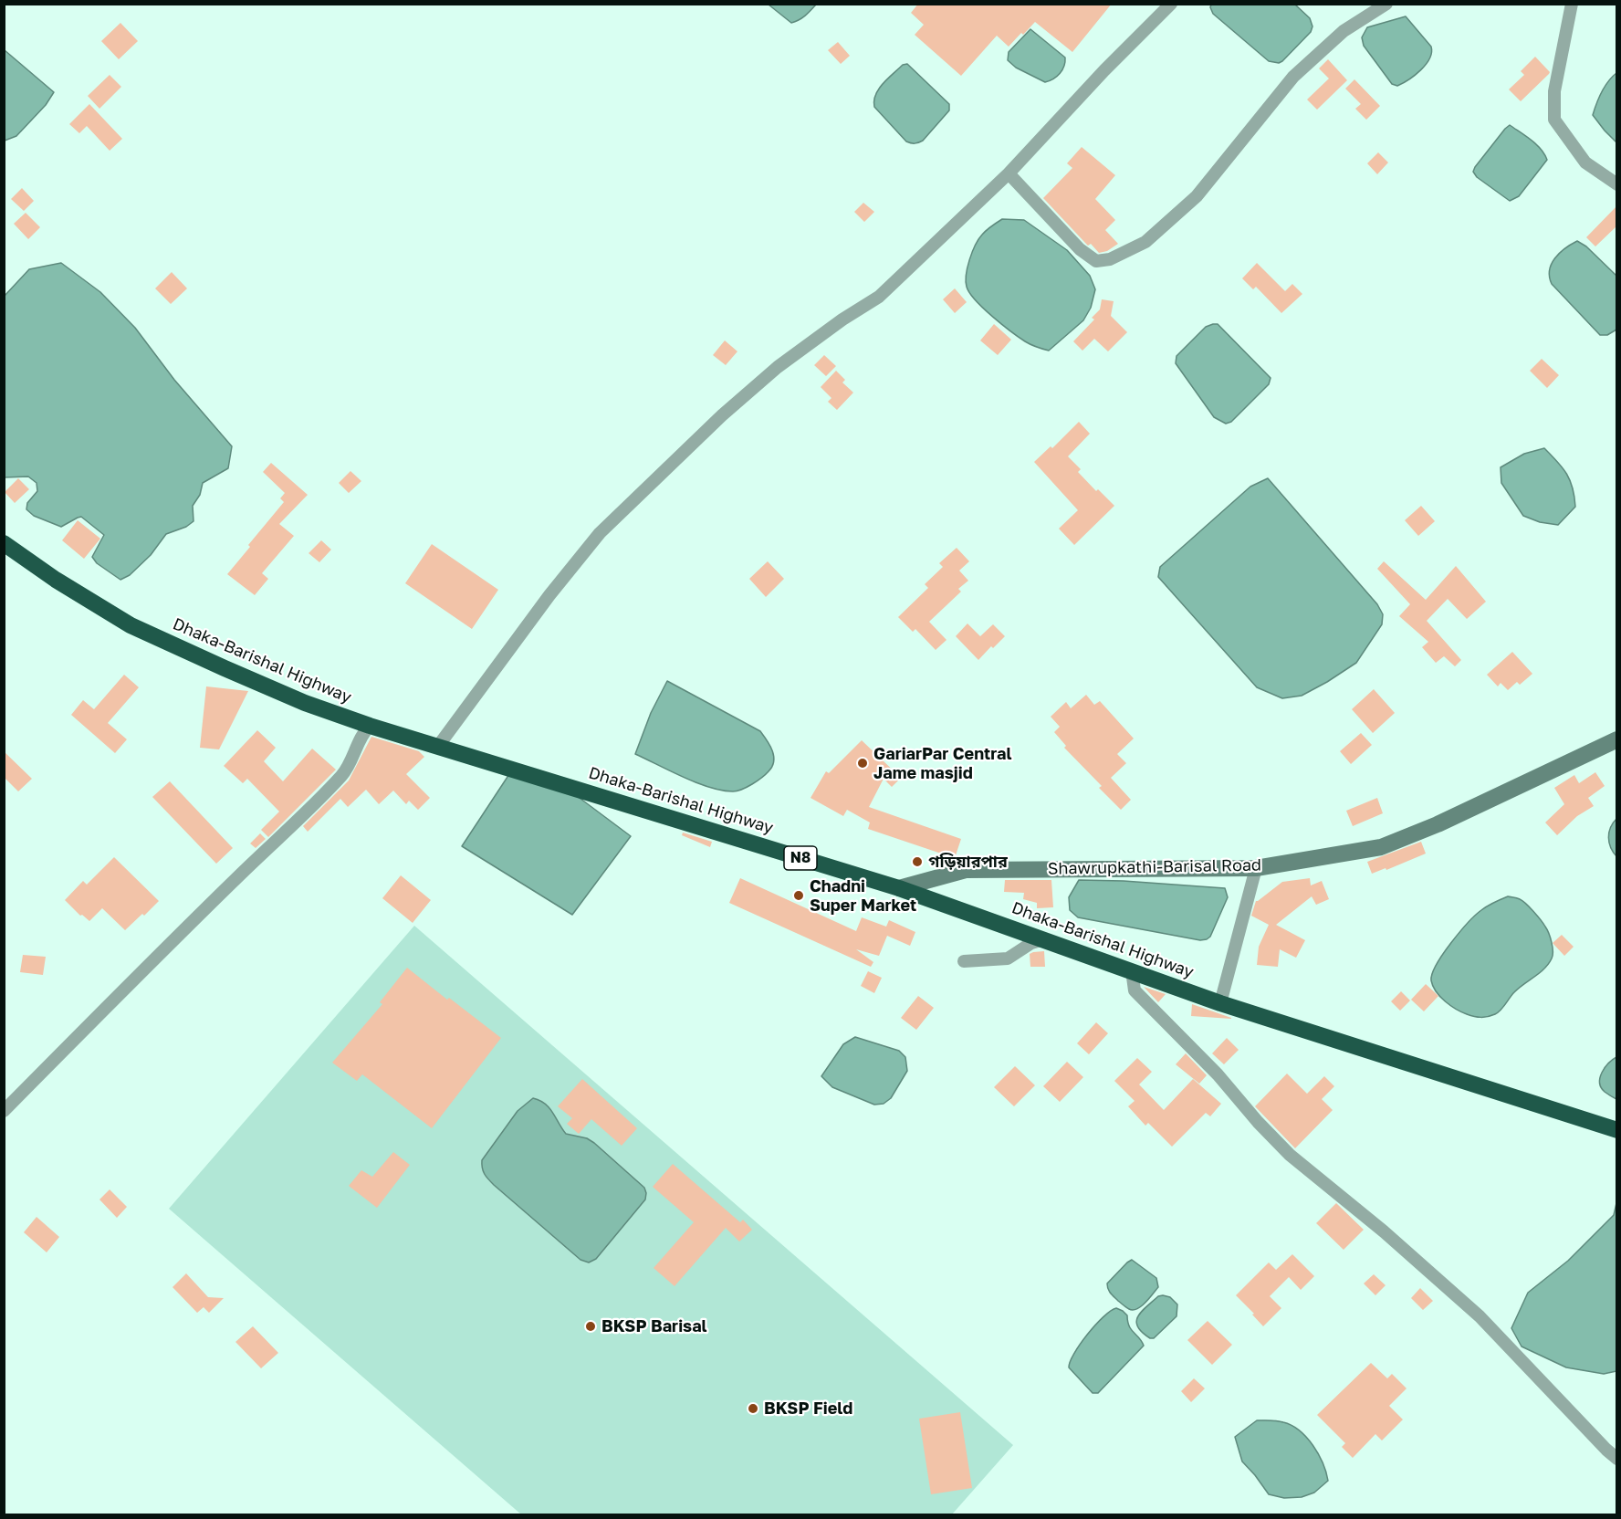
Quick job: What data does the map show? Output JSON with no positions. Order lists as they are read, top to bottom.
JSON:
{
  "streets": {
    "highway": ["Dhaka-Barishal Highway", "N8"],
    "main road": ["Shawrupkathi-Barisal Road"]
  },
  "crossings": [
    ["Dhaka-Barishal Highway", "Shawrupkathi-Barisal Road"]
  ],
  "places": [
    "GariarPar Central Jame masjid",
    "গড়িয়ারপার",
    "Chadni Super Market",
    "BKSP Barisal",
    "BKSP Field"
  ]
}
